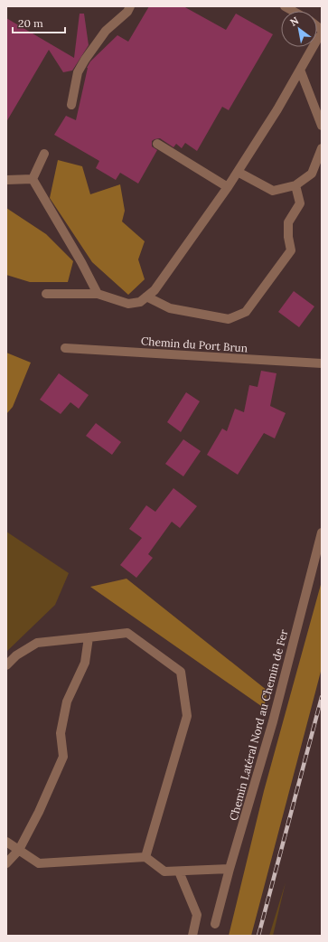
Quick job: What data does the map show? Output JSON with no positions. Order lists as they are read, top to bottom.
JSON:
{
  "streets": {
    "street": ["Chemin du Port Brun", "Chemin Latéral Nord au Chemin de Fer"]
  },
  "scale_bar": "20 m",
  "north": "top left"
}
